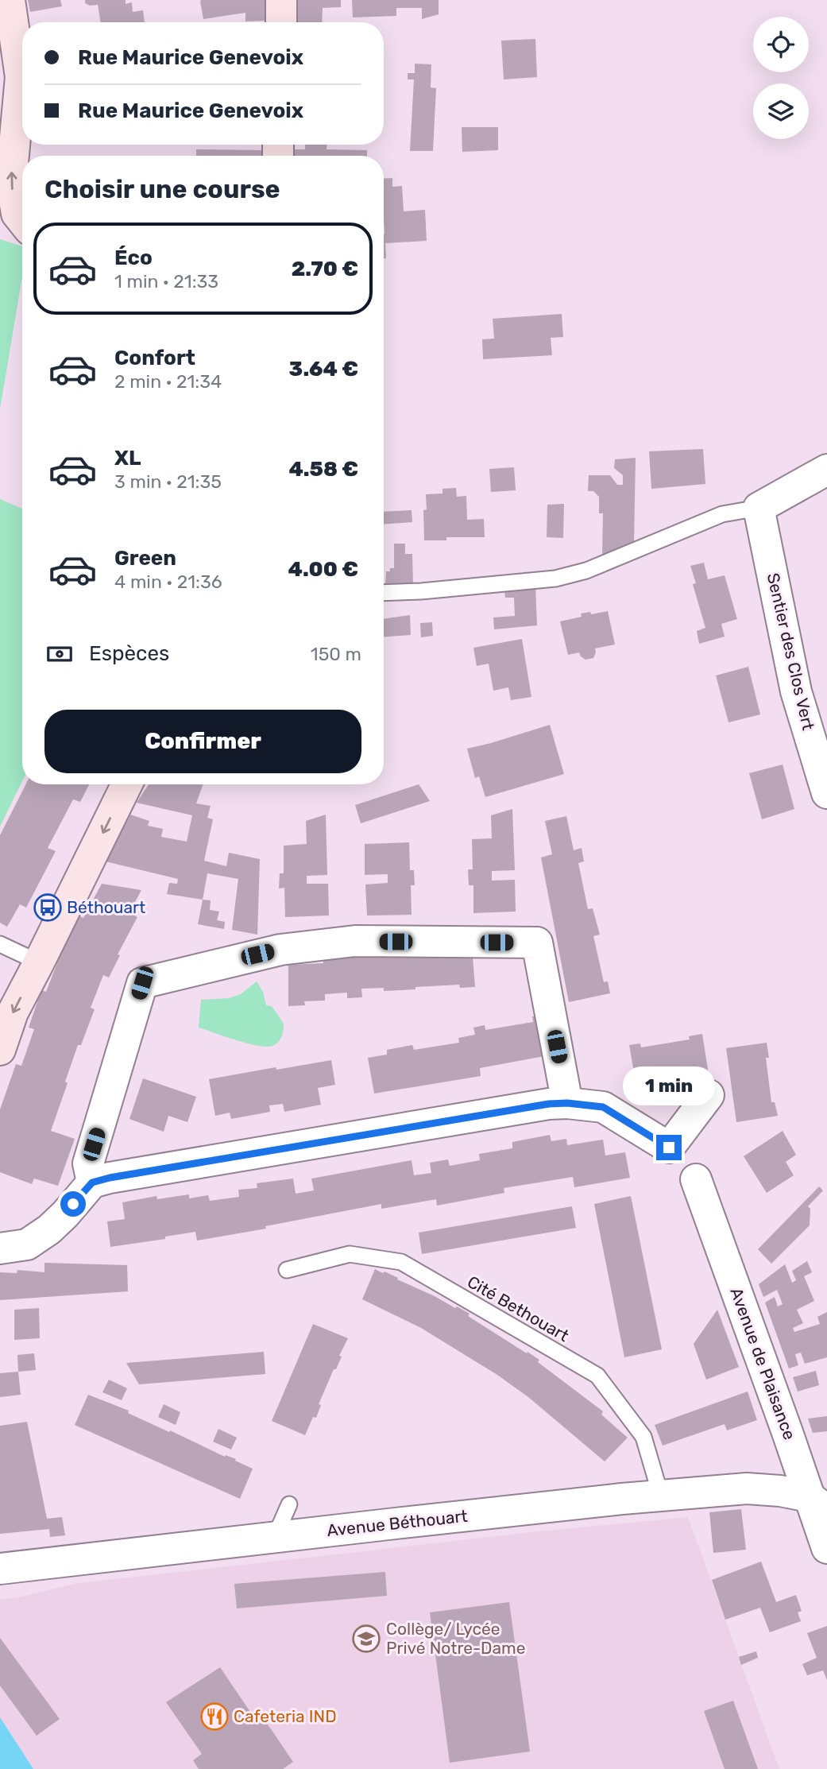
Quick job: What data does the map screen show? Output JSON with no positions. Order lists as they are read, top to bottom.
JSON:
{
  "streets": {
    "street": ["Sentier des Clos Vert", "Avenue de Plaisance", "Avenue Béthouart"],
    "lane": ["Cité Bethouart"]
  },
  "crossings": [
    ["Cité Bethouart", "Avenue Béthouart"],
    ["Avenue de Plaisance", "Avenue Béthouart"]
  ],
  "places": {
    "bus stop": ["Béthouart"],
    "school or university": ["Collège/ Lycée Privé Notre-Dame"],
    "restaurant": ["Cafeteria IND"]
  },
  "page": {
    "banner": ["Rue Maurice Genevoix", "Rue Maurice Genevoix"],
    "heading": "Choisir une course",
    "list": [
      {
        "name": "Éco",
        "note": "1 min · 21:33",
        "value": "2.70 €"
      },
      {
        "name": "Confort",
        "note": "2 min · 21:34",
        "value": "3.64 €"
      },
      {
        "name": "XL",
        "note": "3 min · 21:35",
        "value": "4.58 €"
      },
      {
        "name": "Green",
        "note": "4 min · 21:36",
        "value": "4.00 €"
      }
    ],
    "pay": ["Espèces", "150 m"],
    "buttons": "Confirmer",
    "bubble": "1 min"
  }
}
